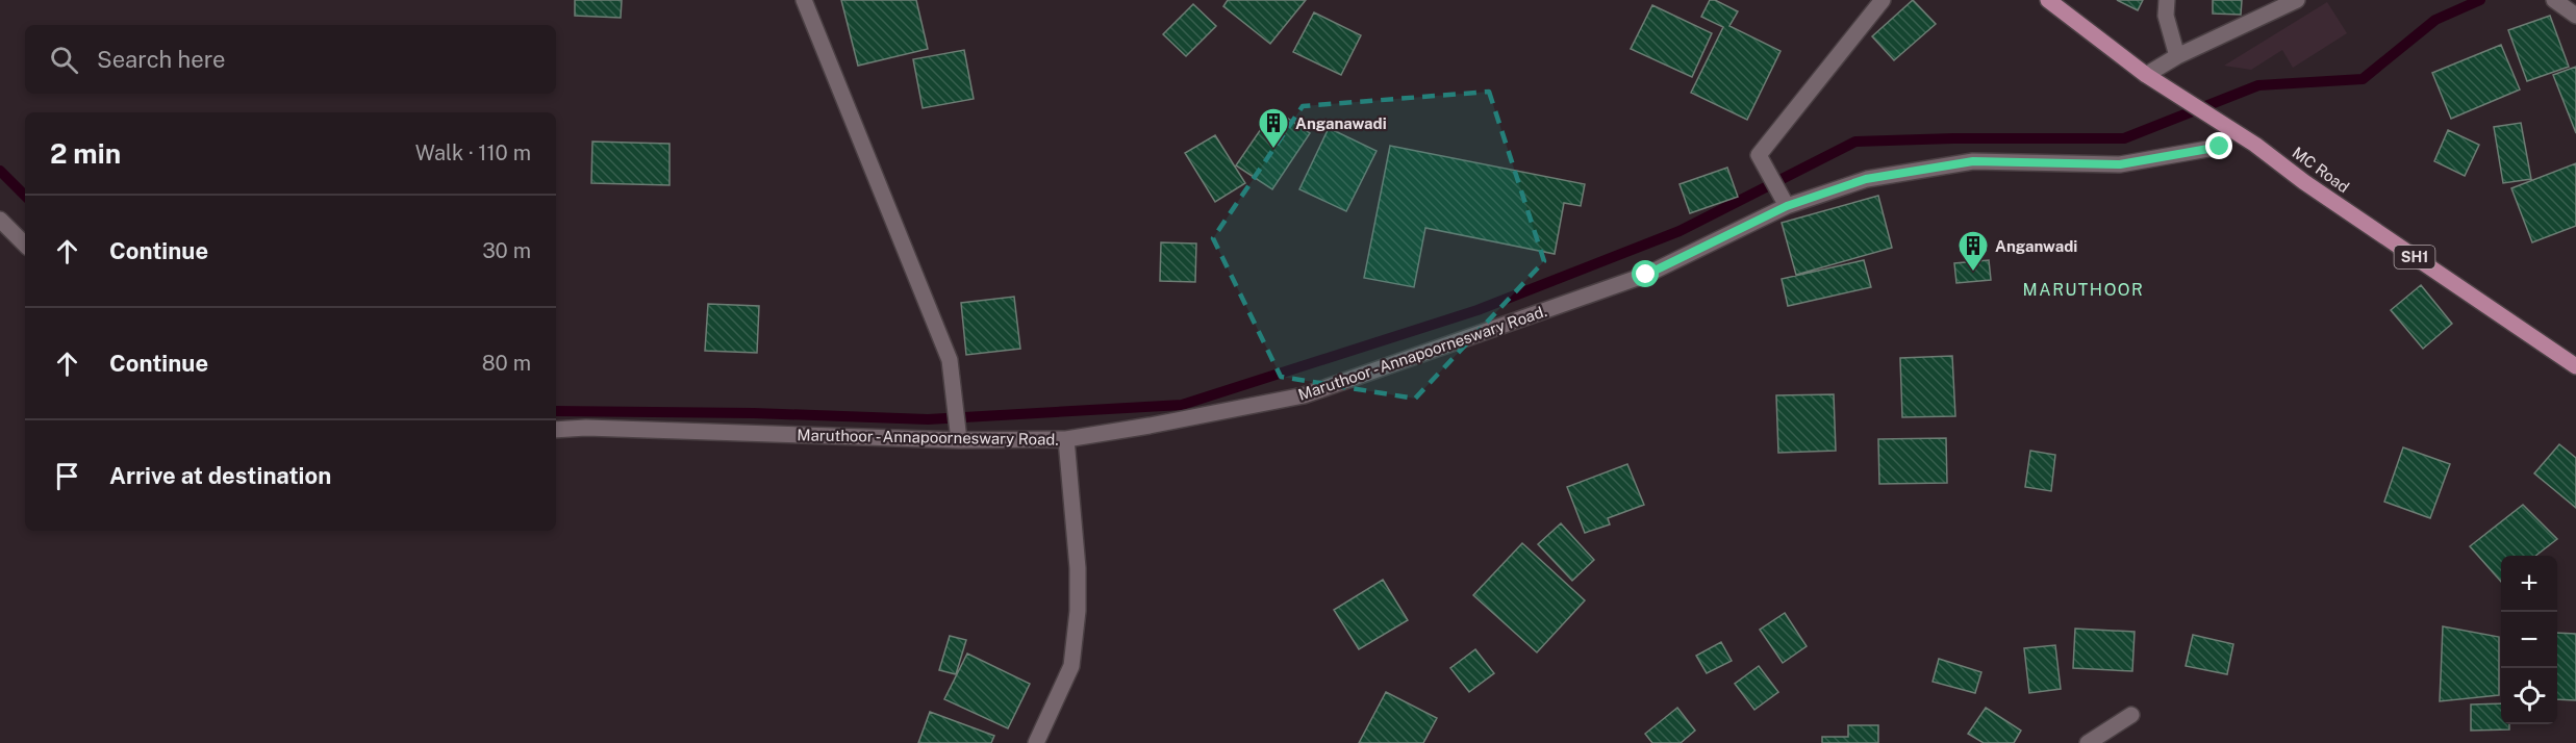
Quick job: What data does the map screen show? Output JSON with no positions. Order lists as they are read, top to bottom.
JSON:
{
  "streets": {
    "main road": ["MC Road", "SH1"],
    "street": ["Maruthoor - Annapoorneswary Road."]
  },
  "districts": ["MARUTHOOR"],
  "places": {
    "building": ["Anganawadi", "Anganwadi"]
  },
  "page": {
    "search": "Search here",
    "heading": ["2 min", "Walk · 110 m"],
    "list": [
      ["Continue", "30 m"],
      ["Continue", "80 m"],
      "Arrive at destination"
    ],
    "map_buttons": ["+", "−"]
  }
}
